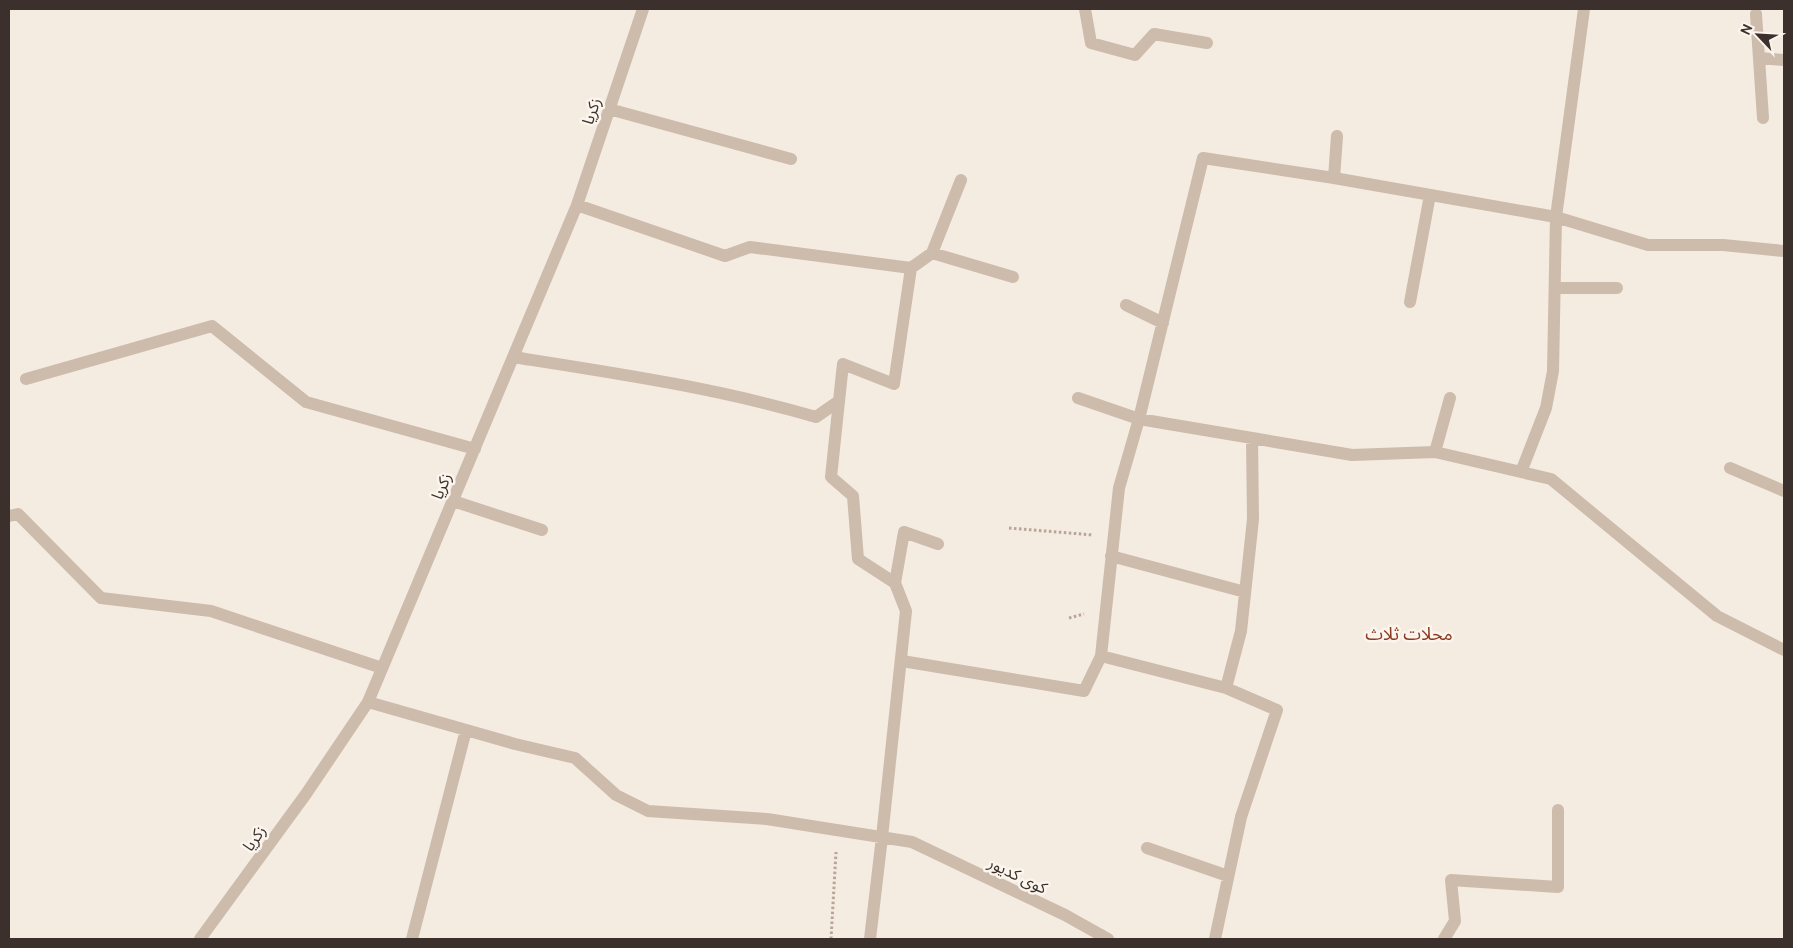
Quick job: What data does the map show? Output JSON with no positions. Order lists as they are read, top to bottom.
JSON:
{
  "streets": {
    "street": ["زکریا", "کوی کدیور"]
  },
  "crossings": [
    ["زکریا", "کوی کدیور"]
  ],
  "districts": ["محلات ثلاث"],
  "north": "top left"
}
